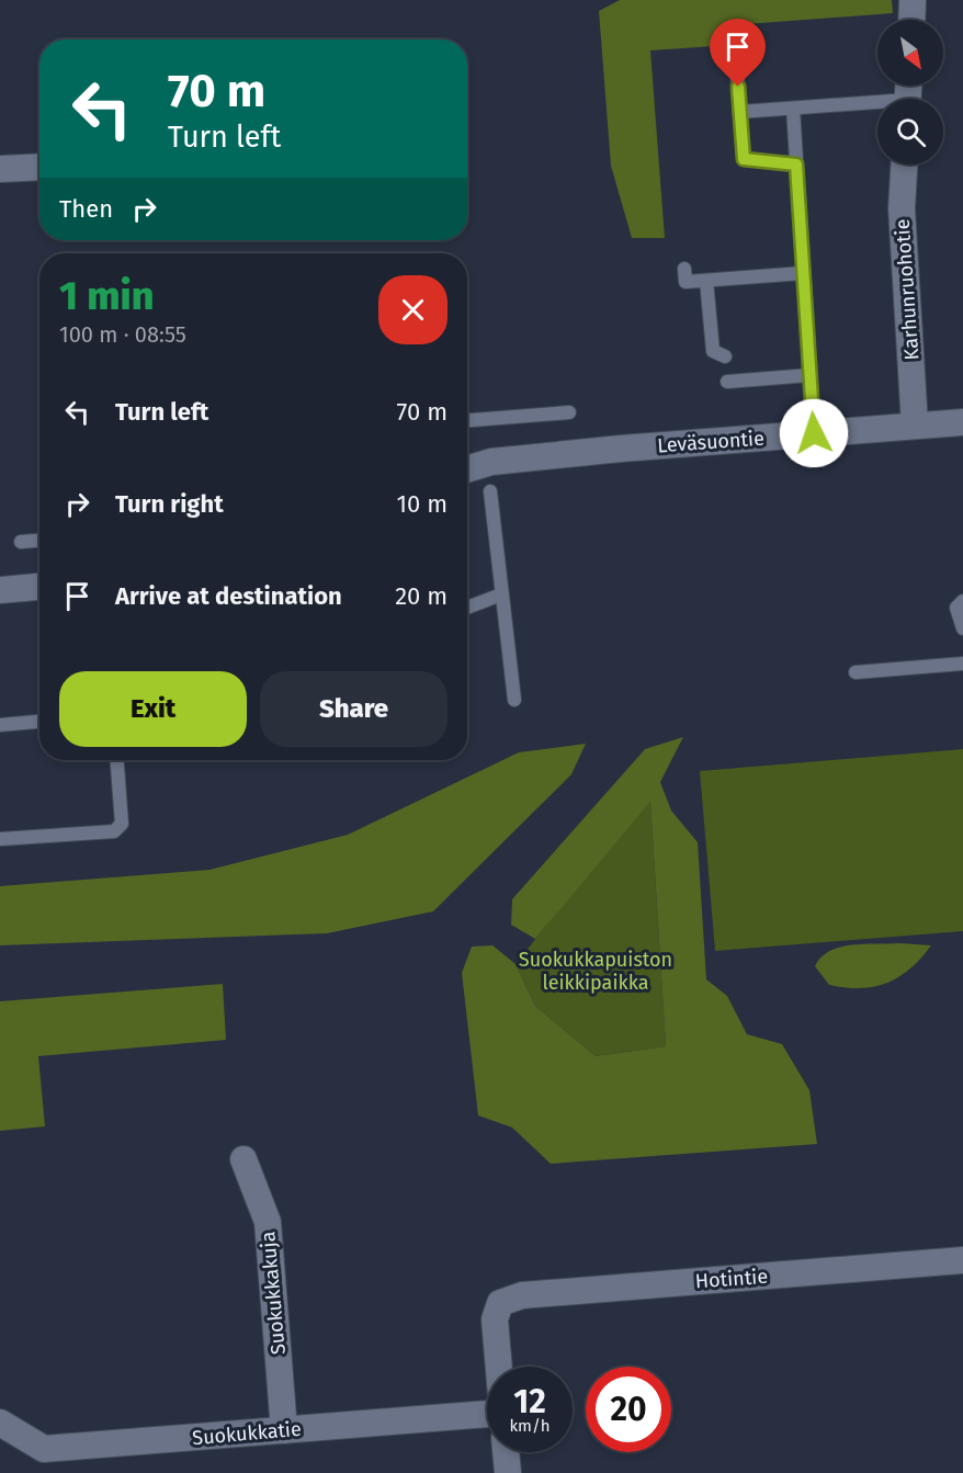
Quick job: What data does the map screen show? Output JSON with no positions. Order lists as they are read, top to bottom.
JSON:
{
  "streets": {
    "street": [
      "Karhunruohotie",
      "Leväsuontie",
      "Hotintie",
      "Suokukkakuja",
      "Suokukkatie"
    ]
  },
  "crossings": [
    ["Karhunruohotie", "Leväsuontie"],
    ["Suokukkakuja", "Suokukkatie"]
  ],
  "parks": ["Suokukkapuiston leikkipaikka"],
  "north": "bottom right",
  "page": {
    "turn": ["70 m", "Turn left"],
    "then": "Then",
    "heading": ["1 min", "100 m · 08:55"],
    "list": [
      {
        "name": "Turn left",
        "value": "70 m"
      },
      {
        "name": "Turn right",
        "value": "10 m"
      },
      {
        "name": "Arrive at destination",
        "value": "20 m"
      }
    ],
    "buttons": ["Exit", "Share"],
    "speed": "12 km/h",
    "limit": "20"
  }
}
